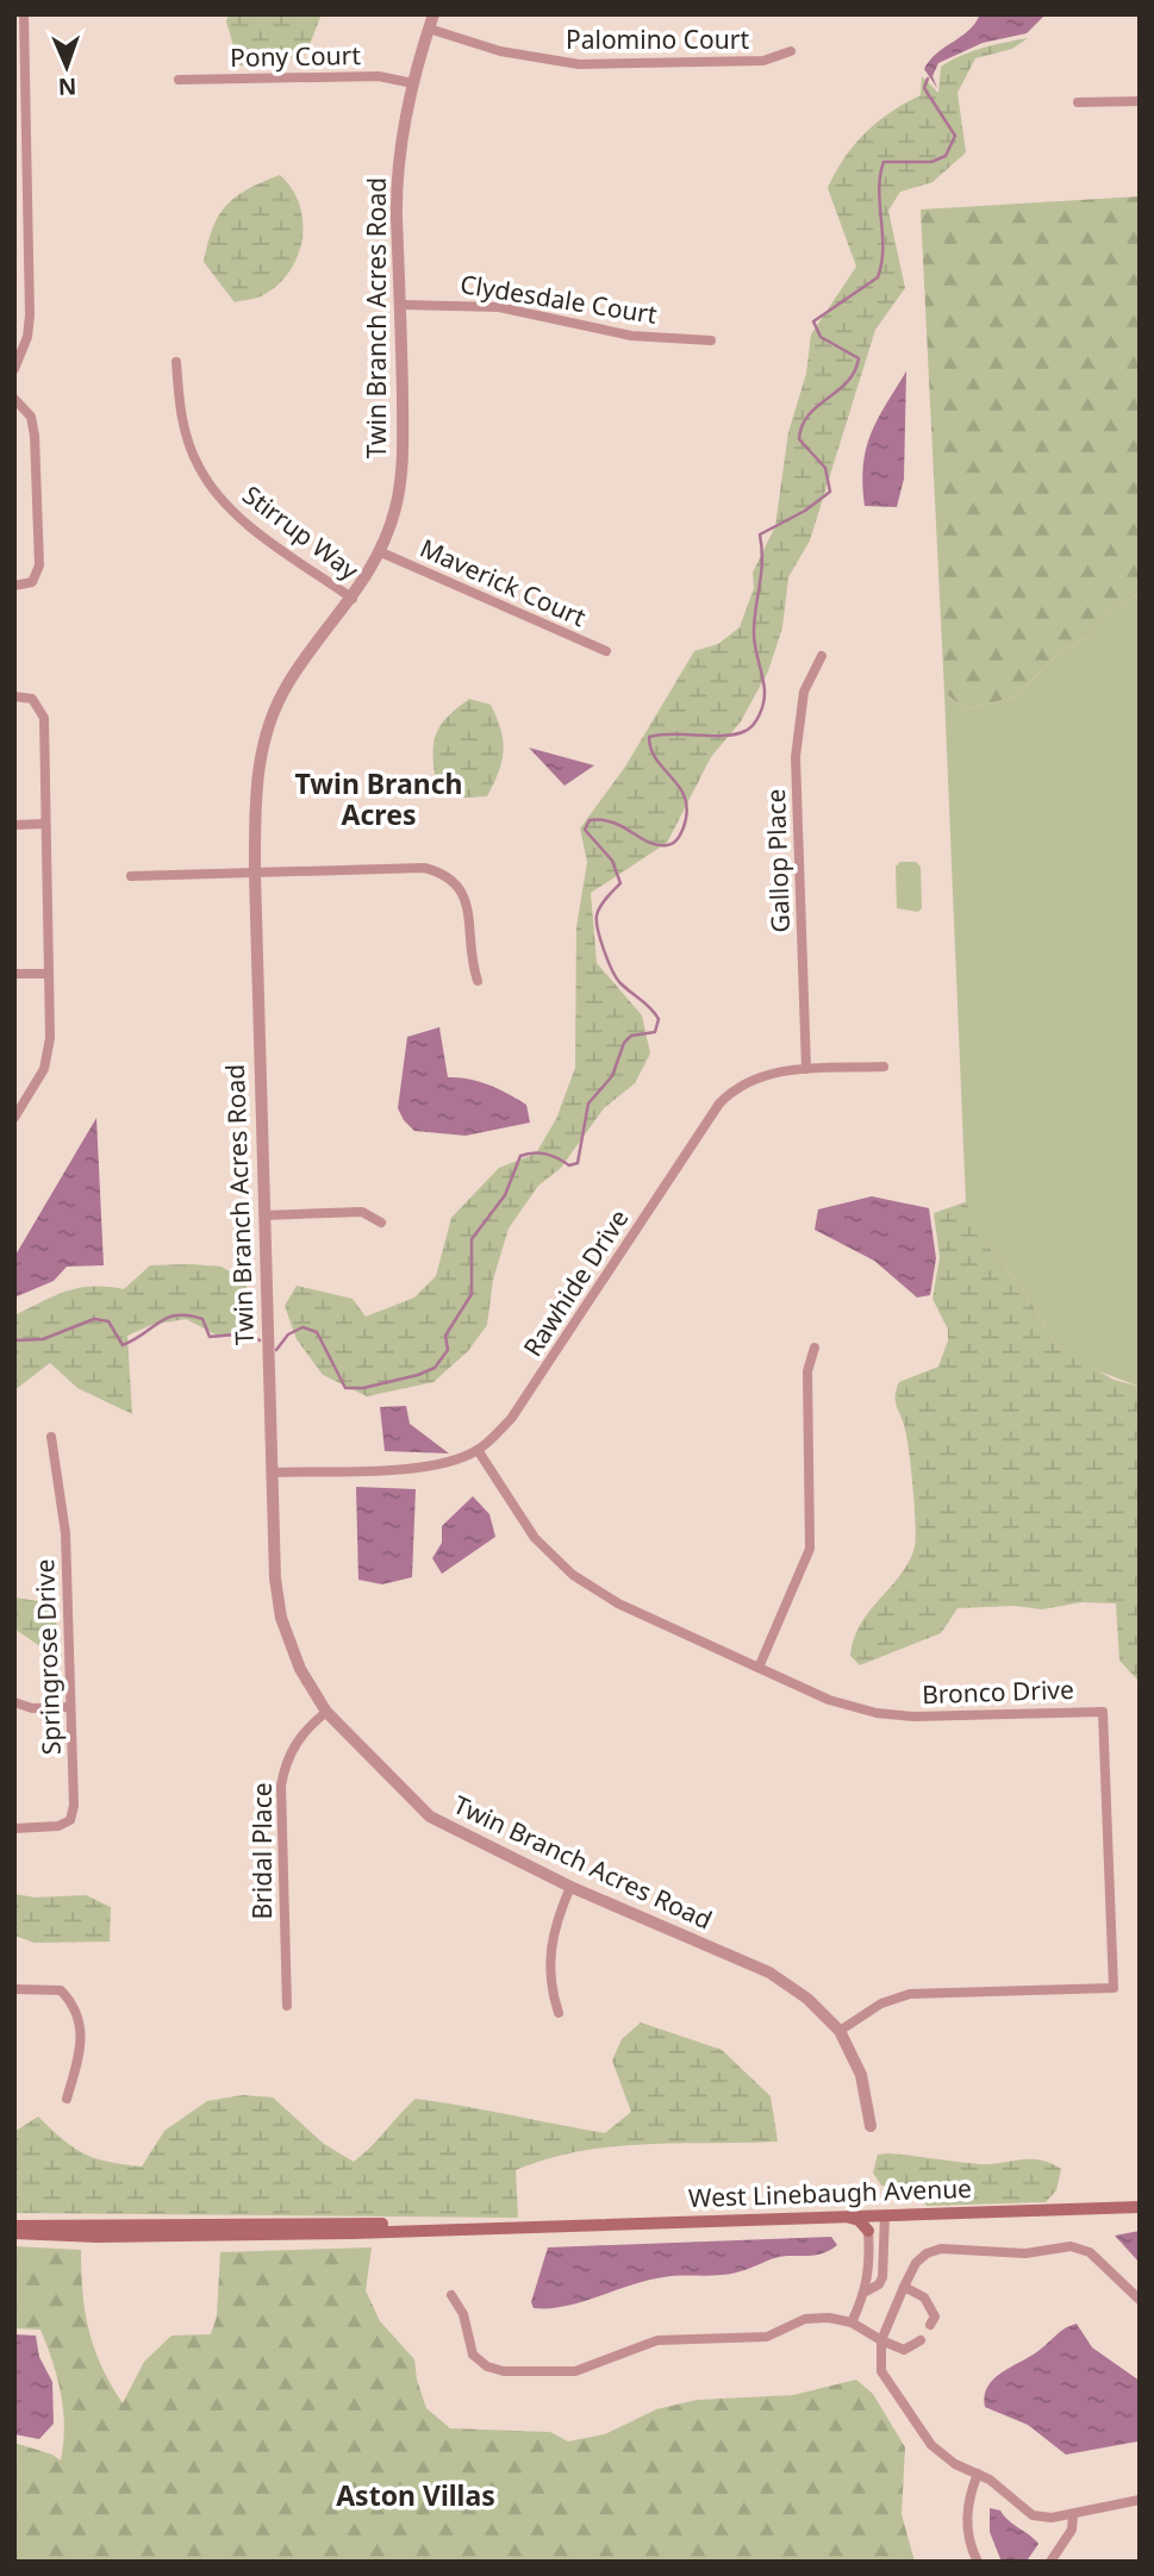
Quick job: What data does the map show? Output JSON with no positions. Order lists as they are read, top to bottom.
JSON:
{
  "streets": {
    "main road": ["West Linebaugh Avenue"],
    "street": [
      "Palomino Court",
      "Pony Court",
      "Clydesdale Court",
      "Twin Branch Acres Road",
      "Stirrup Way",
      "Maverick Court",
      "Gallop Place",
      "Rawhide Drive",
      "Springrose Drive",
      "Bronco Drive",
      "Bridal Place"
    ]
  },
  "crossings": [
    ["Palomino Court", "Twin Branch Acres Road"],
    ["Pony Court", "Twin Branch Acres Road"],
    ["Clydesdale Court", "Twin Branch Acres Road"],
    ["Twin Branch Acres Road", "Stirrup Way"],
    ["Twin Branch Acres Road", "Maverick Court"],
    ["Twin Branch Acres Road", "Rawhide Drive"],
    ["Twin Branch Acres Road", "Bronco Drive"],
    ["Twin Branch Acres Road", "Bridal Place"],
    ["Gallop Place", "Rawhide Drive"],
    ["Rawhide Drive", "Bronco Drive"]
  ],
  "districts": ["Twin Branch Acres", "Aston Villas"],
  "north": "bottom"
}
